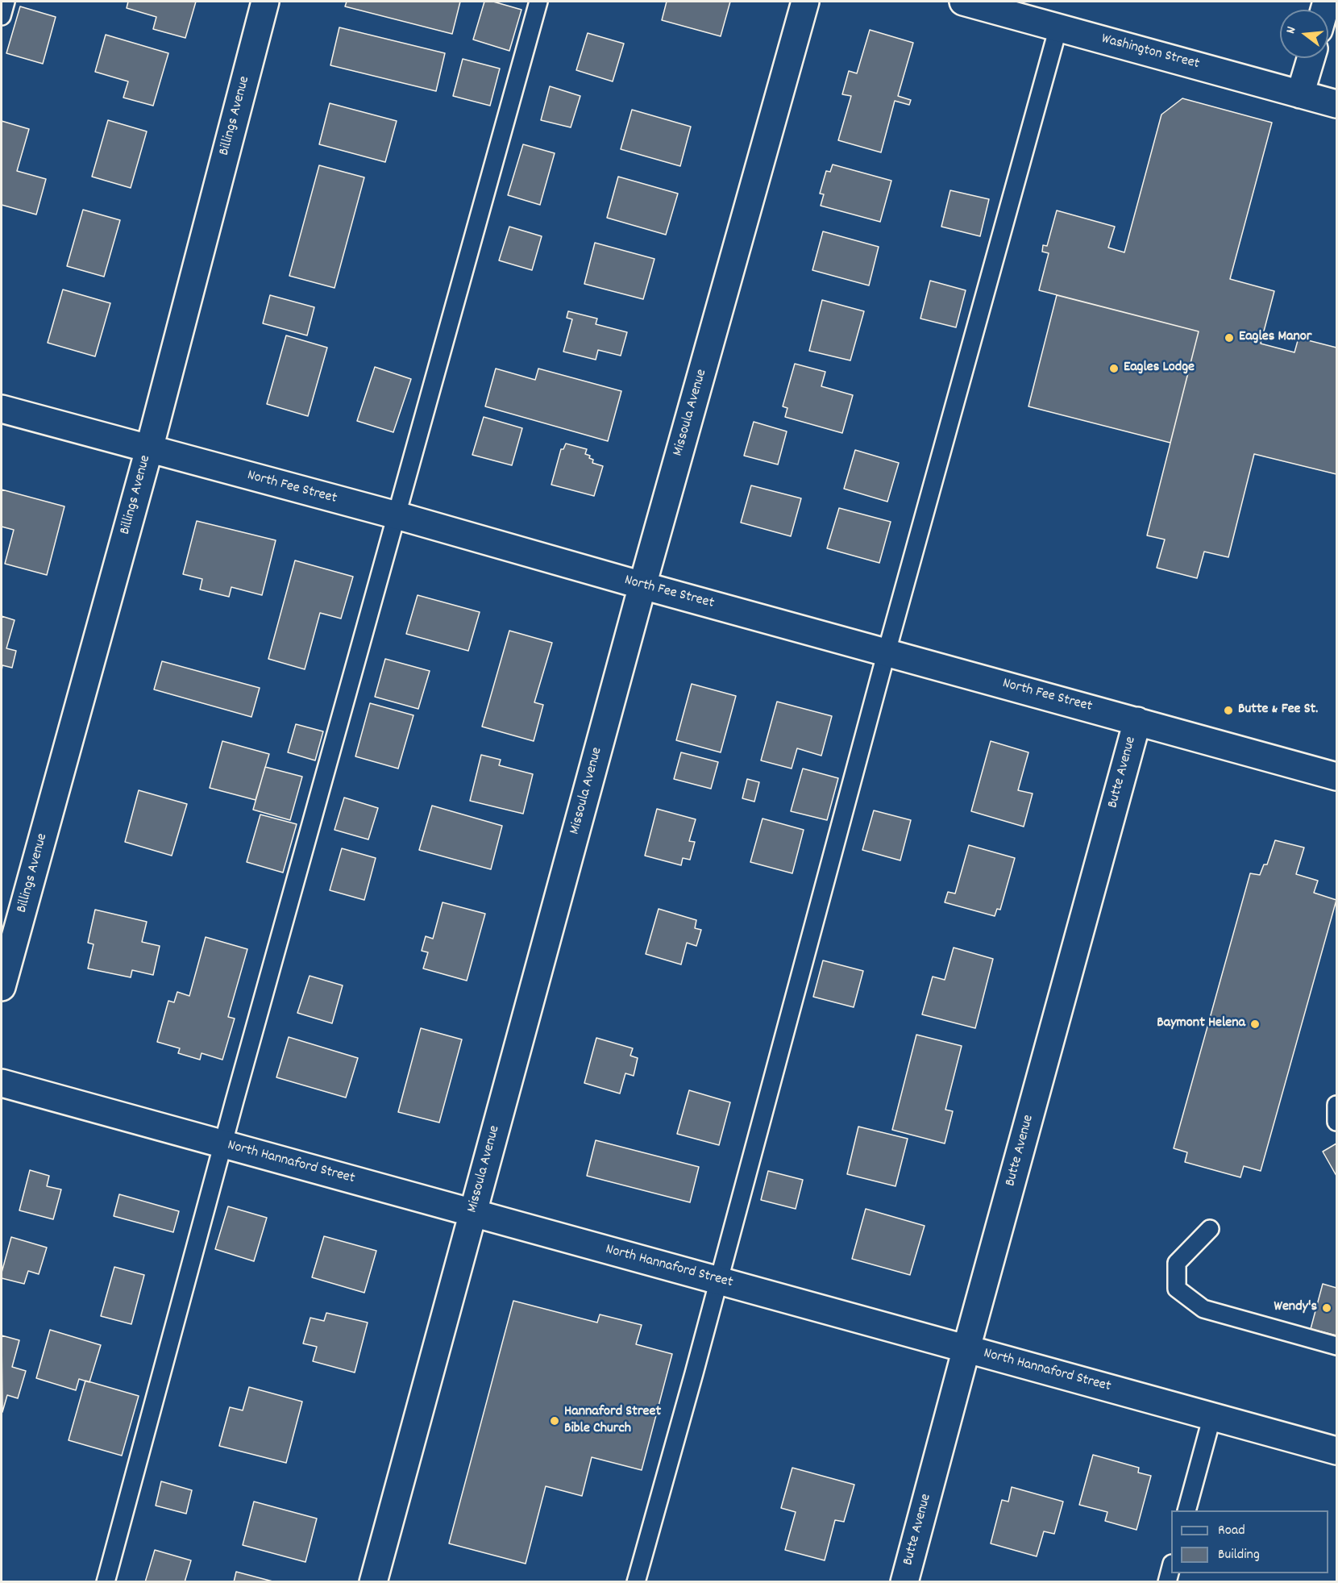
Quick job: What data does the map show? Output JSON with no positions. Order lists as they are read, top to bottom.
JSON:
{
  "streets": {
    "street": [
      "Washington Street",
      "Billings Avenue",
      "Missoula Avenue",
      "North Fee Street",
      "Butte Avenue",
      "North Hannaford Street"
    ]
  },
  "crossings": [
    ["Billings Avenue", "North Fee Street"],
    ["Missoula Avenue", "North Fee Street"],
    ["Missoula Avenue", "North Hannaford Street"],
    ["North Fee Street", "Butte Avenue"],
    ["Butte Avenue", "North Hannaford Street"]
  ],
  "places": [
    "Eagles Manor",
    "Eagles Lodge",
    "Butte & Fee St.",
    "Baymont Helena",
    "Wendy's",
    "Hannaford Street Bible Church"
  ],
  "legend": ["Road", "Building"],
  "north": "left"
}
